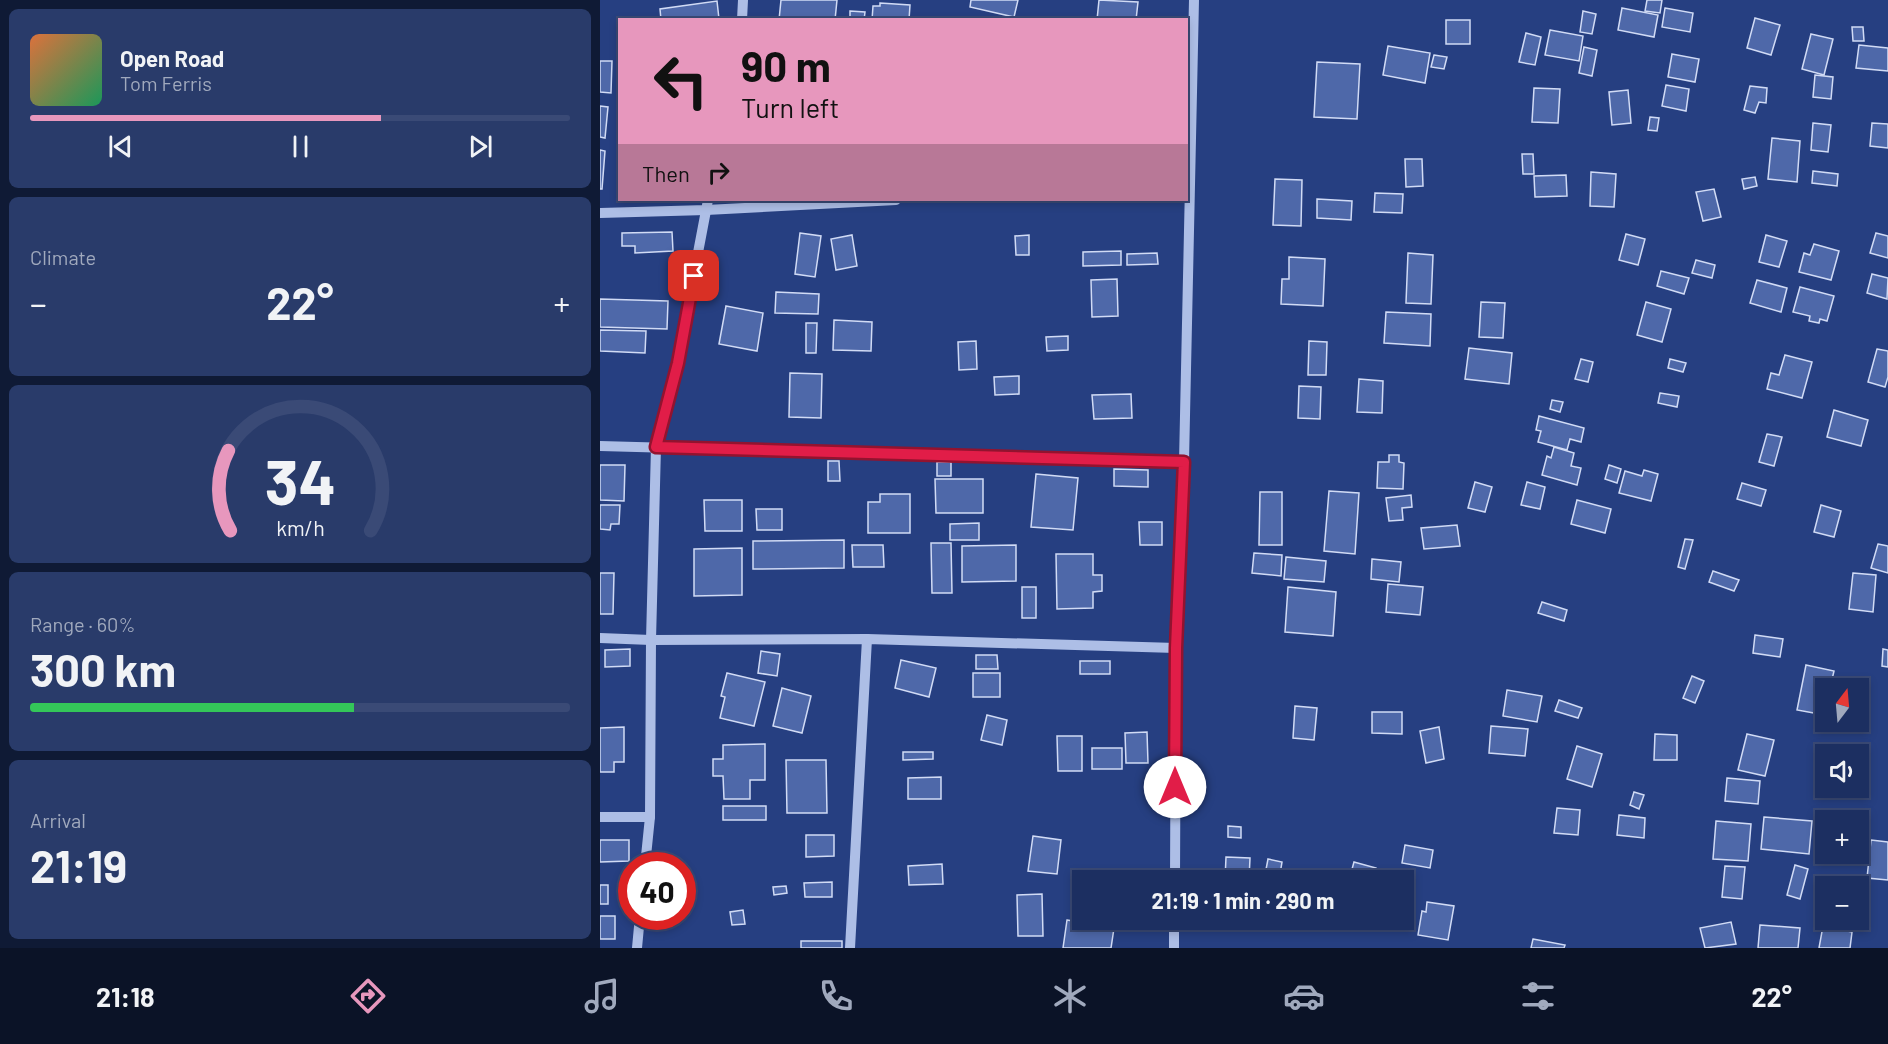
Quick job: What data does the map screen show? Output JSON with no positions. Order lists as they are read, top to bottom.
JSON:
{
  "north": "top",
  "page": {
    "turn": ["90 m", "Turn left"],
    "song": ["Open Road", "Tom Ferris"],
    "then": "Then",
    "tile": [
      "Climate",
      ["Range · 60%", "300 km"],
      ["Arrival", "21:19"]
    ],
    "heat": ["−", "22°", "+"],
    "map_buttons": ["+", "−"],
    "limit": "40",
    "trip": "21:19 · 1 min · 290 m",
    "tabs": ["21:18", "22°"],
    "gauge": ["34", "km/h"]
  }
}
